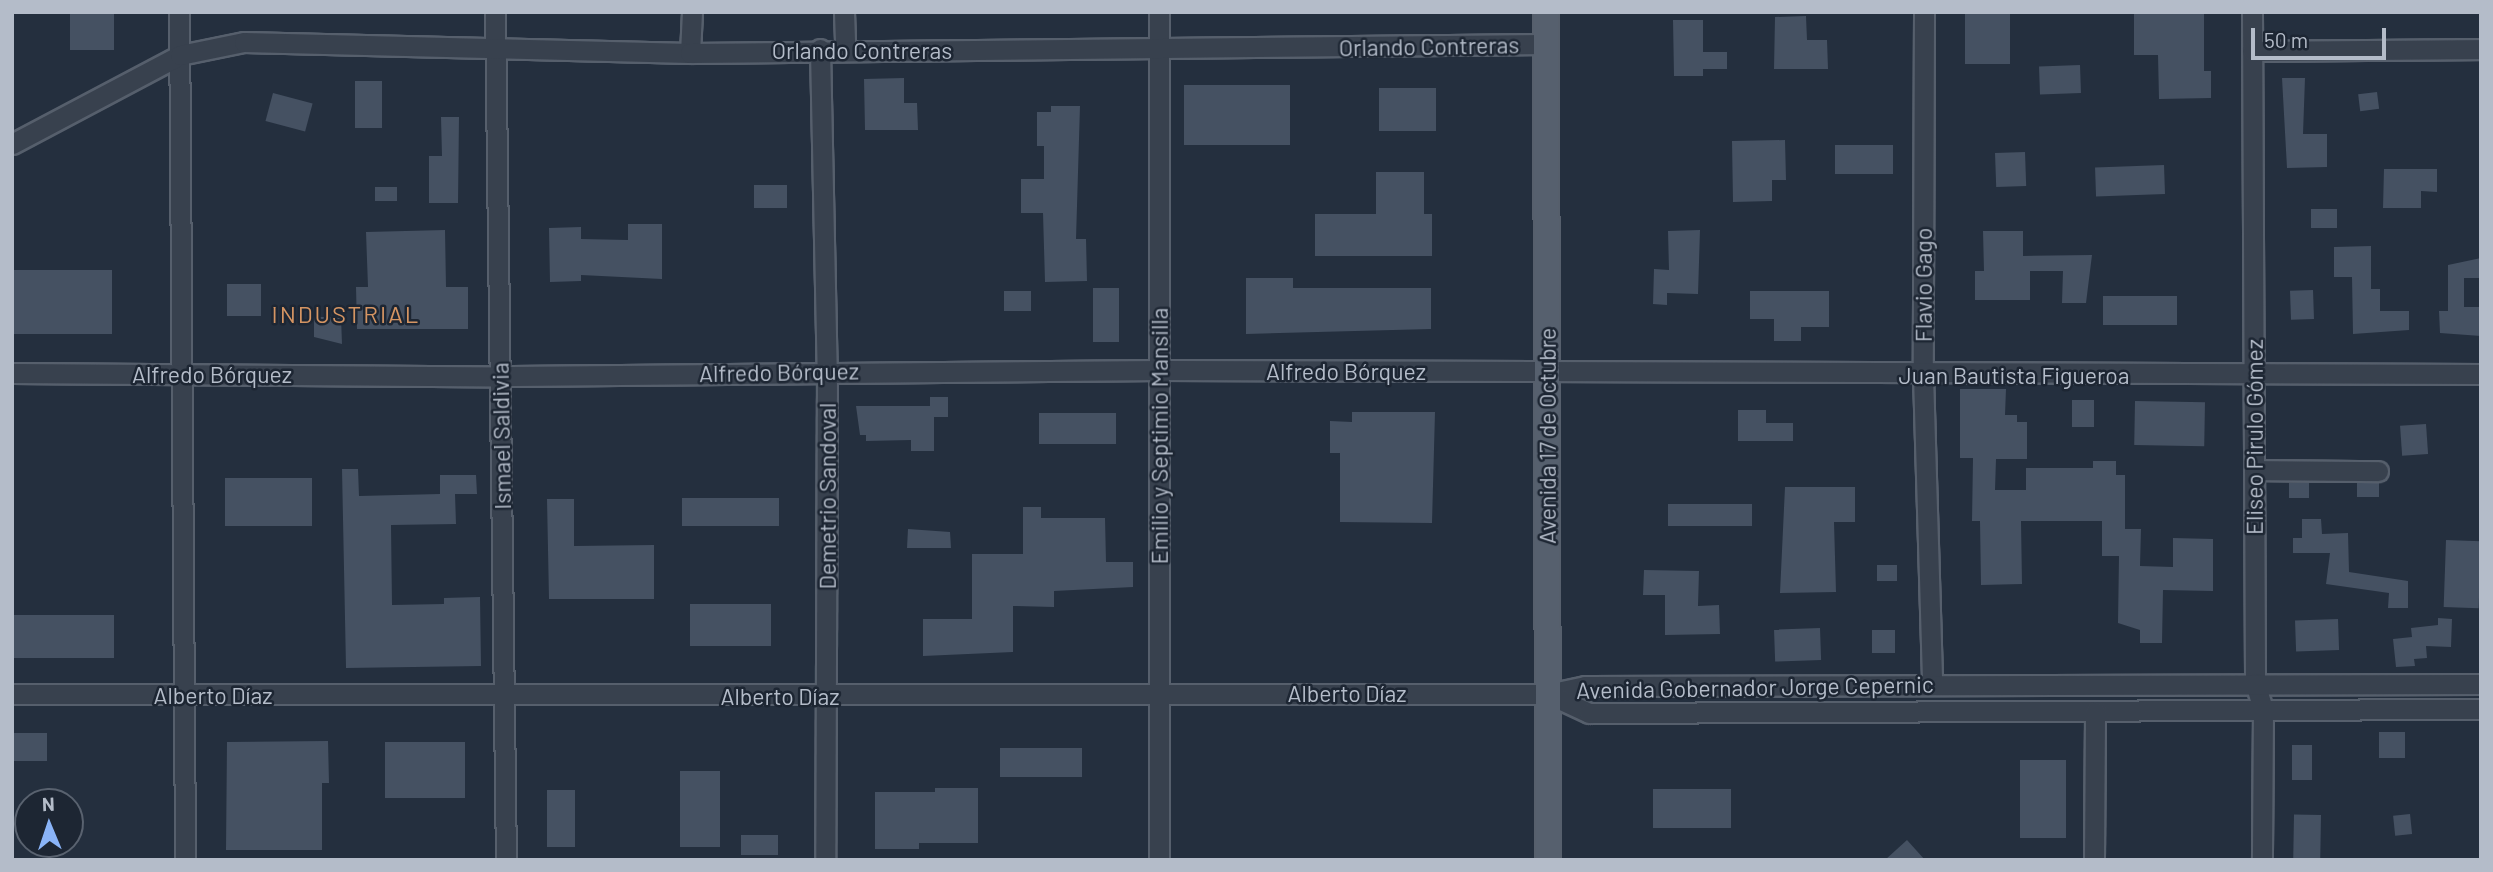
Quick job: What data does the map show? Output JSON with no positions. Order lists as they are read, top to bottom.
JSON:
{
  "streets": {
    "main road": ["Avenida 17 de Octubre"],
    "street": [
      "Orlando Contreras",
      "Flavio Gago",
      "Alfredo Bórquez",
      "Juan Bautista Figueroa",
      "Ismael Saldivia",
      "Emilio y Septimio Mansilla",
      "Eliseo Pirulo Gómez",
      "Demetrio Sandoval",
      "Avenida Gobernador Jorge Cepernic",
      "Alberto Díaz"
    ]
  },
  "crossings": [
    ["Orlando Contreras", "Ismael Saldivia"],
    ["Orlando Contreras", "Emilio y Septimio Mansilla"],
    ["Orlando Contreras", "Avenida 17 de Octubre"],
    ["Orlando Contreras", "Demetrio Sandoval"],
    ["Flavio Gago", "Juan Bautista Figueroa"],
    ["Flavio Gago", "Avenida Gobernador Jorge Cepernic"],
    ["Alfredo Bórquez", "Juan Bautista Figueroa"],
    ["Alfredo Bórquez", "Ismael Saldivia"],
    ["Alfredo Bórquez", "Emilio y Septimio Mansilla"],
    ["Alfredo Bórquez", "Avenida 17 de Octubre"],
    ["Alfredo Bórquez", "Demetrio Sandoval"],
    ["Juan Bautista Figueroa", "Avenida 17 de Octubre"],
    ["Juan Bautista Figueroa", "Eliseo Pirulo Gómez"],
    ["Ismael Saldivia", "Alberto Díaz"],
    ["Emilio y Septimio Mansilla", "Alberto Díaz"],
    ["Avenida 17 de Octubre", "Avenida Gobernador Jorge Cepernic"],
    ["Avenida 17 de Octubre", "Alberto Díaz"],
    ["Eliseo Pirulo Gómez", "Avenida Gobernador Jorge Cepernic"],
    ["Demetrio Sandoval", "Alberto Díaz"],
    ["Avenida Gobernador Jorge Cepernic", "Alberto Díaz"]
  ],
  "districts": ["INDUSTRIAL"],
  "scale_bar": "50 m",
  "north": "top"
}
